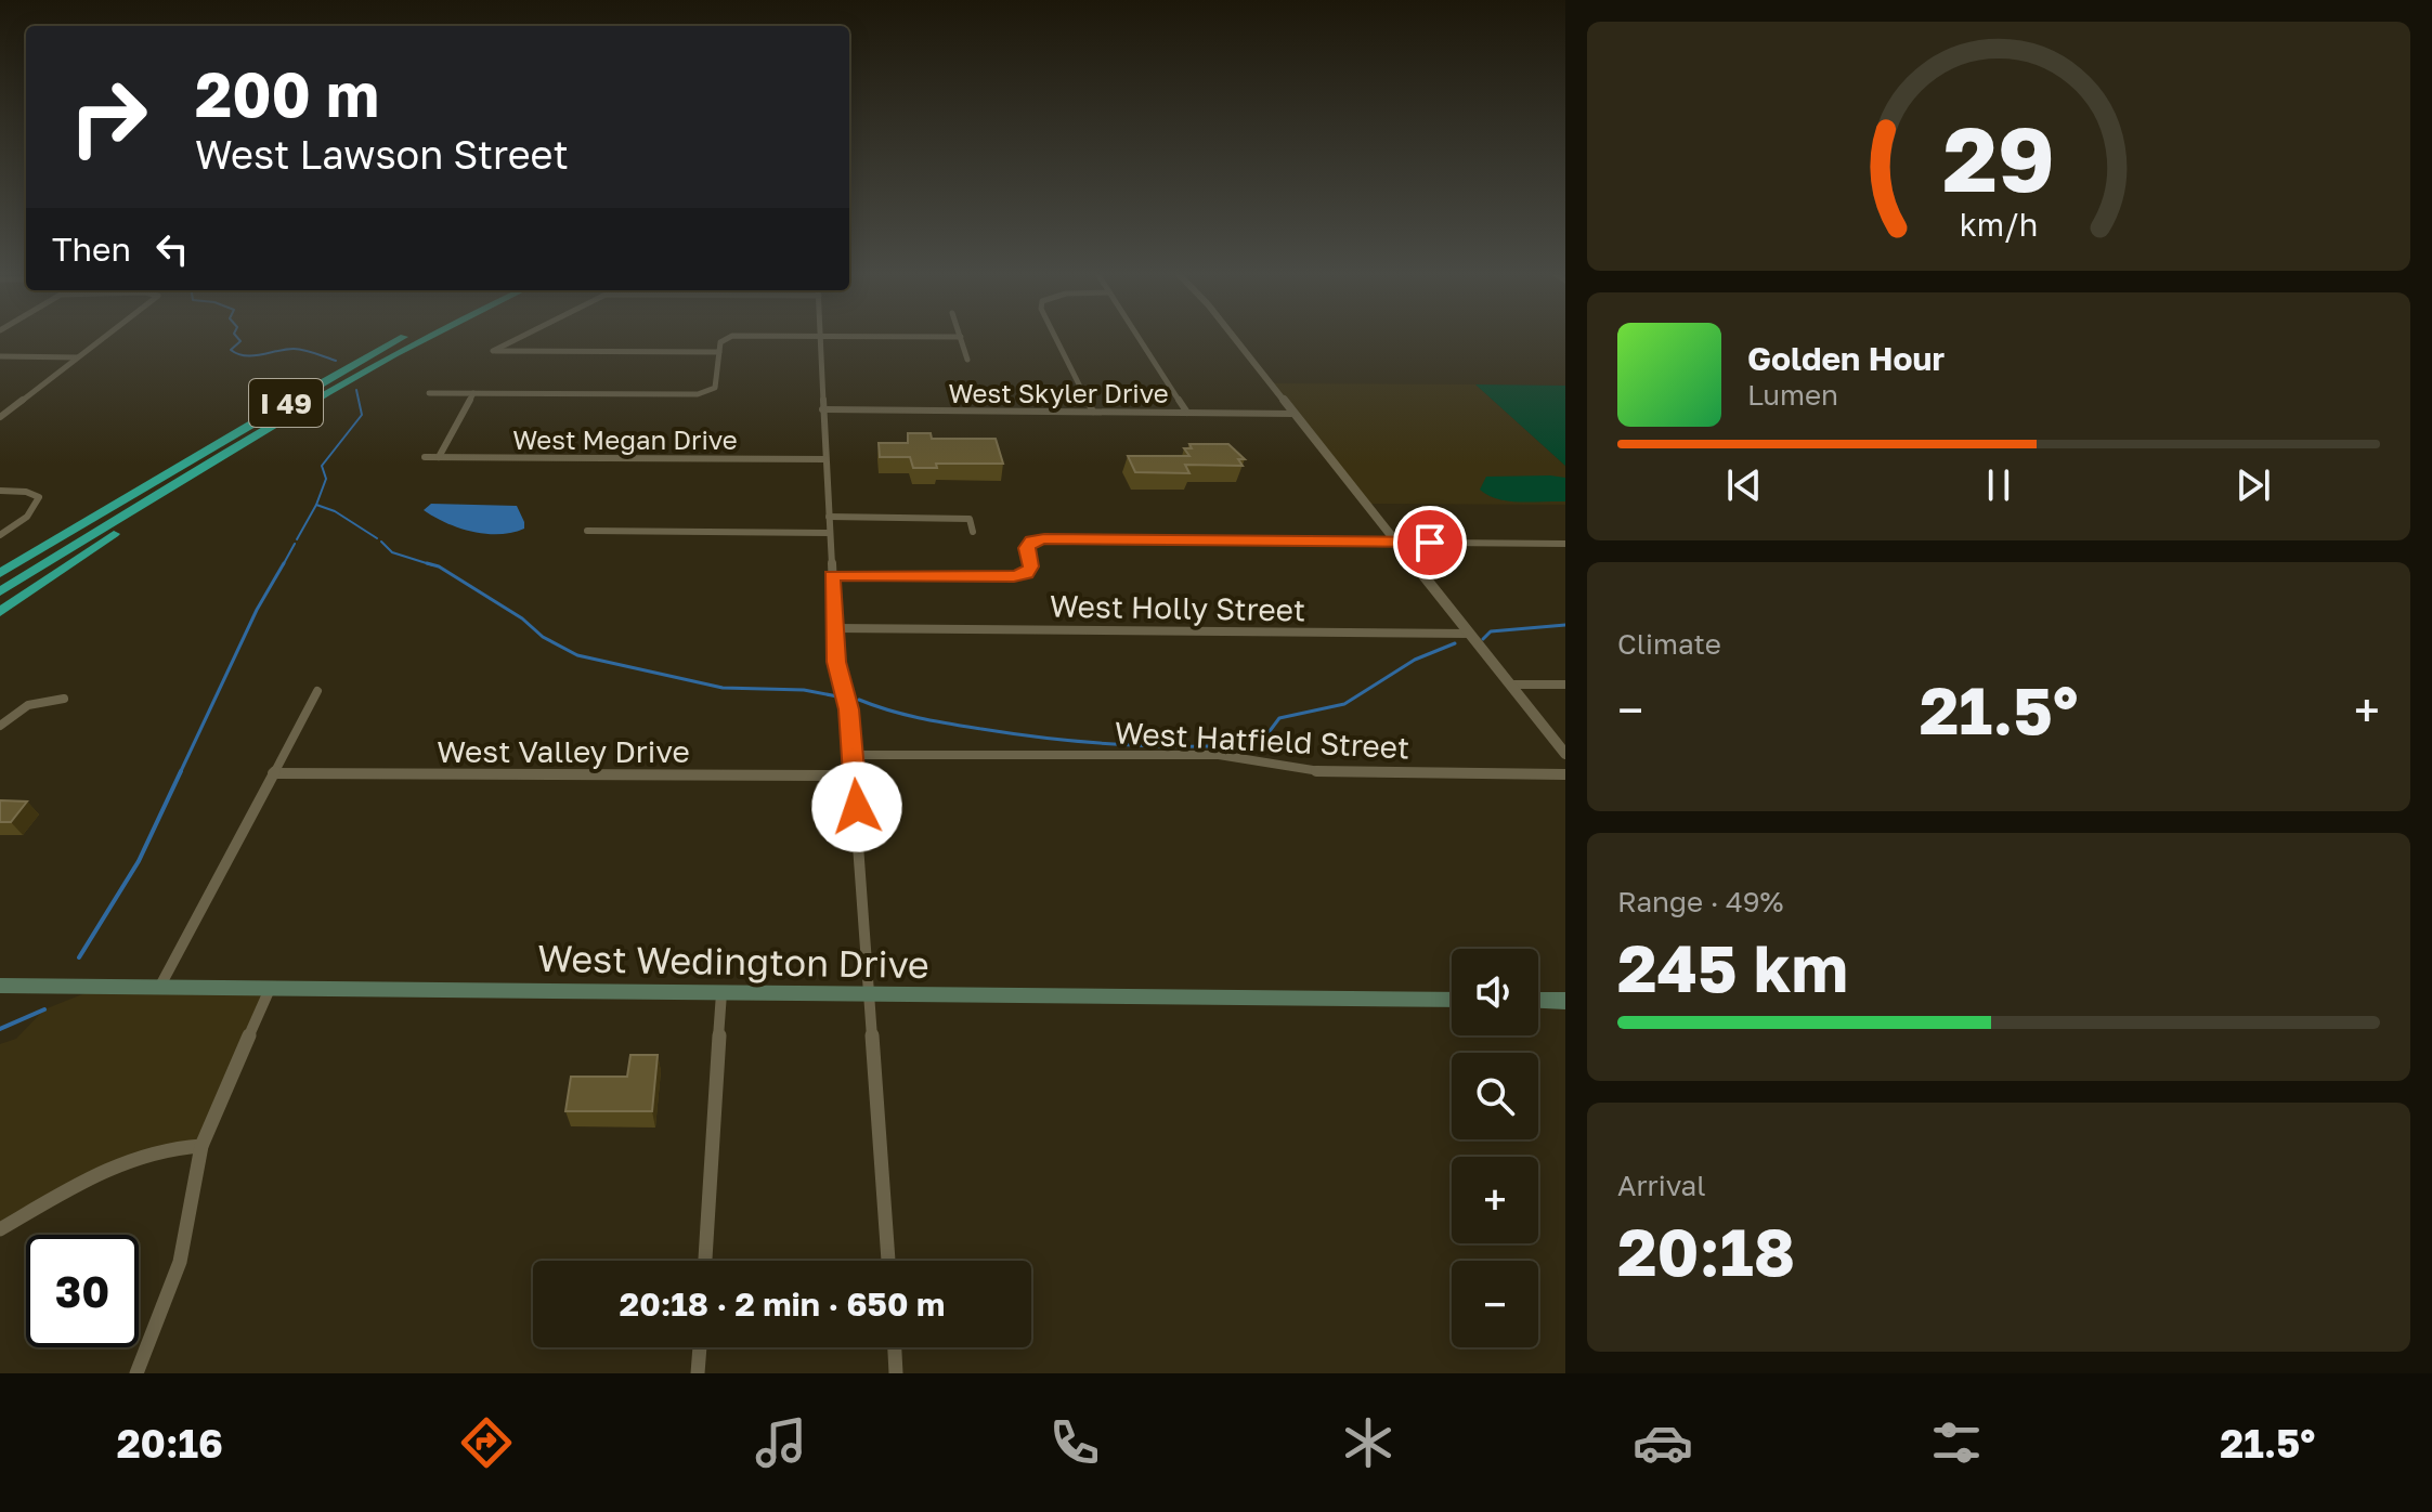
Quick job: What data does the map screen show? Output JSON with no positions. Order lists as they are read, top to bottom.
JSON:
{
  "streets": {
    "highway": ["I 49"],
    "main road": ["West Wedington Drive"],
    "street": [
      "West Skyler Drive",
      "West Megan Drive",
      "West Holly Street",
      "West Hatfield Street",
      "West Valley Drive"
    ]
  },
  "page": {
    "turn": ["200 m", "West Lawson Street"],
    "then": "Then",
    "song": ["Golden Hour", "Lumen"],
    "tile": [
      "Climate",
      ["Range · 49%", "245 km"],
      ["Arrival", "20:18"]
    ],
    "heat": ["−", "21.5°", "+"],
    "map_buttons": ["+", "−"],
    "limit": "30",
    "trip": "20:18 · 2 min · 650 m",
    "tabs": ["20:16", "21.5°"],
    "gauge": ["29", "km/h"]
  }
}
